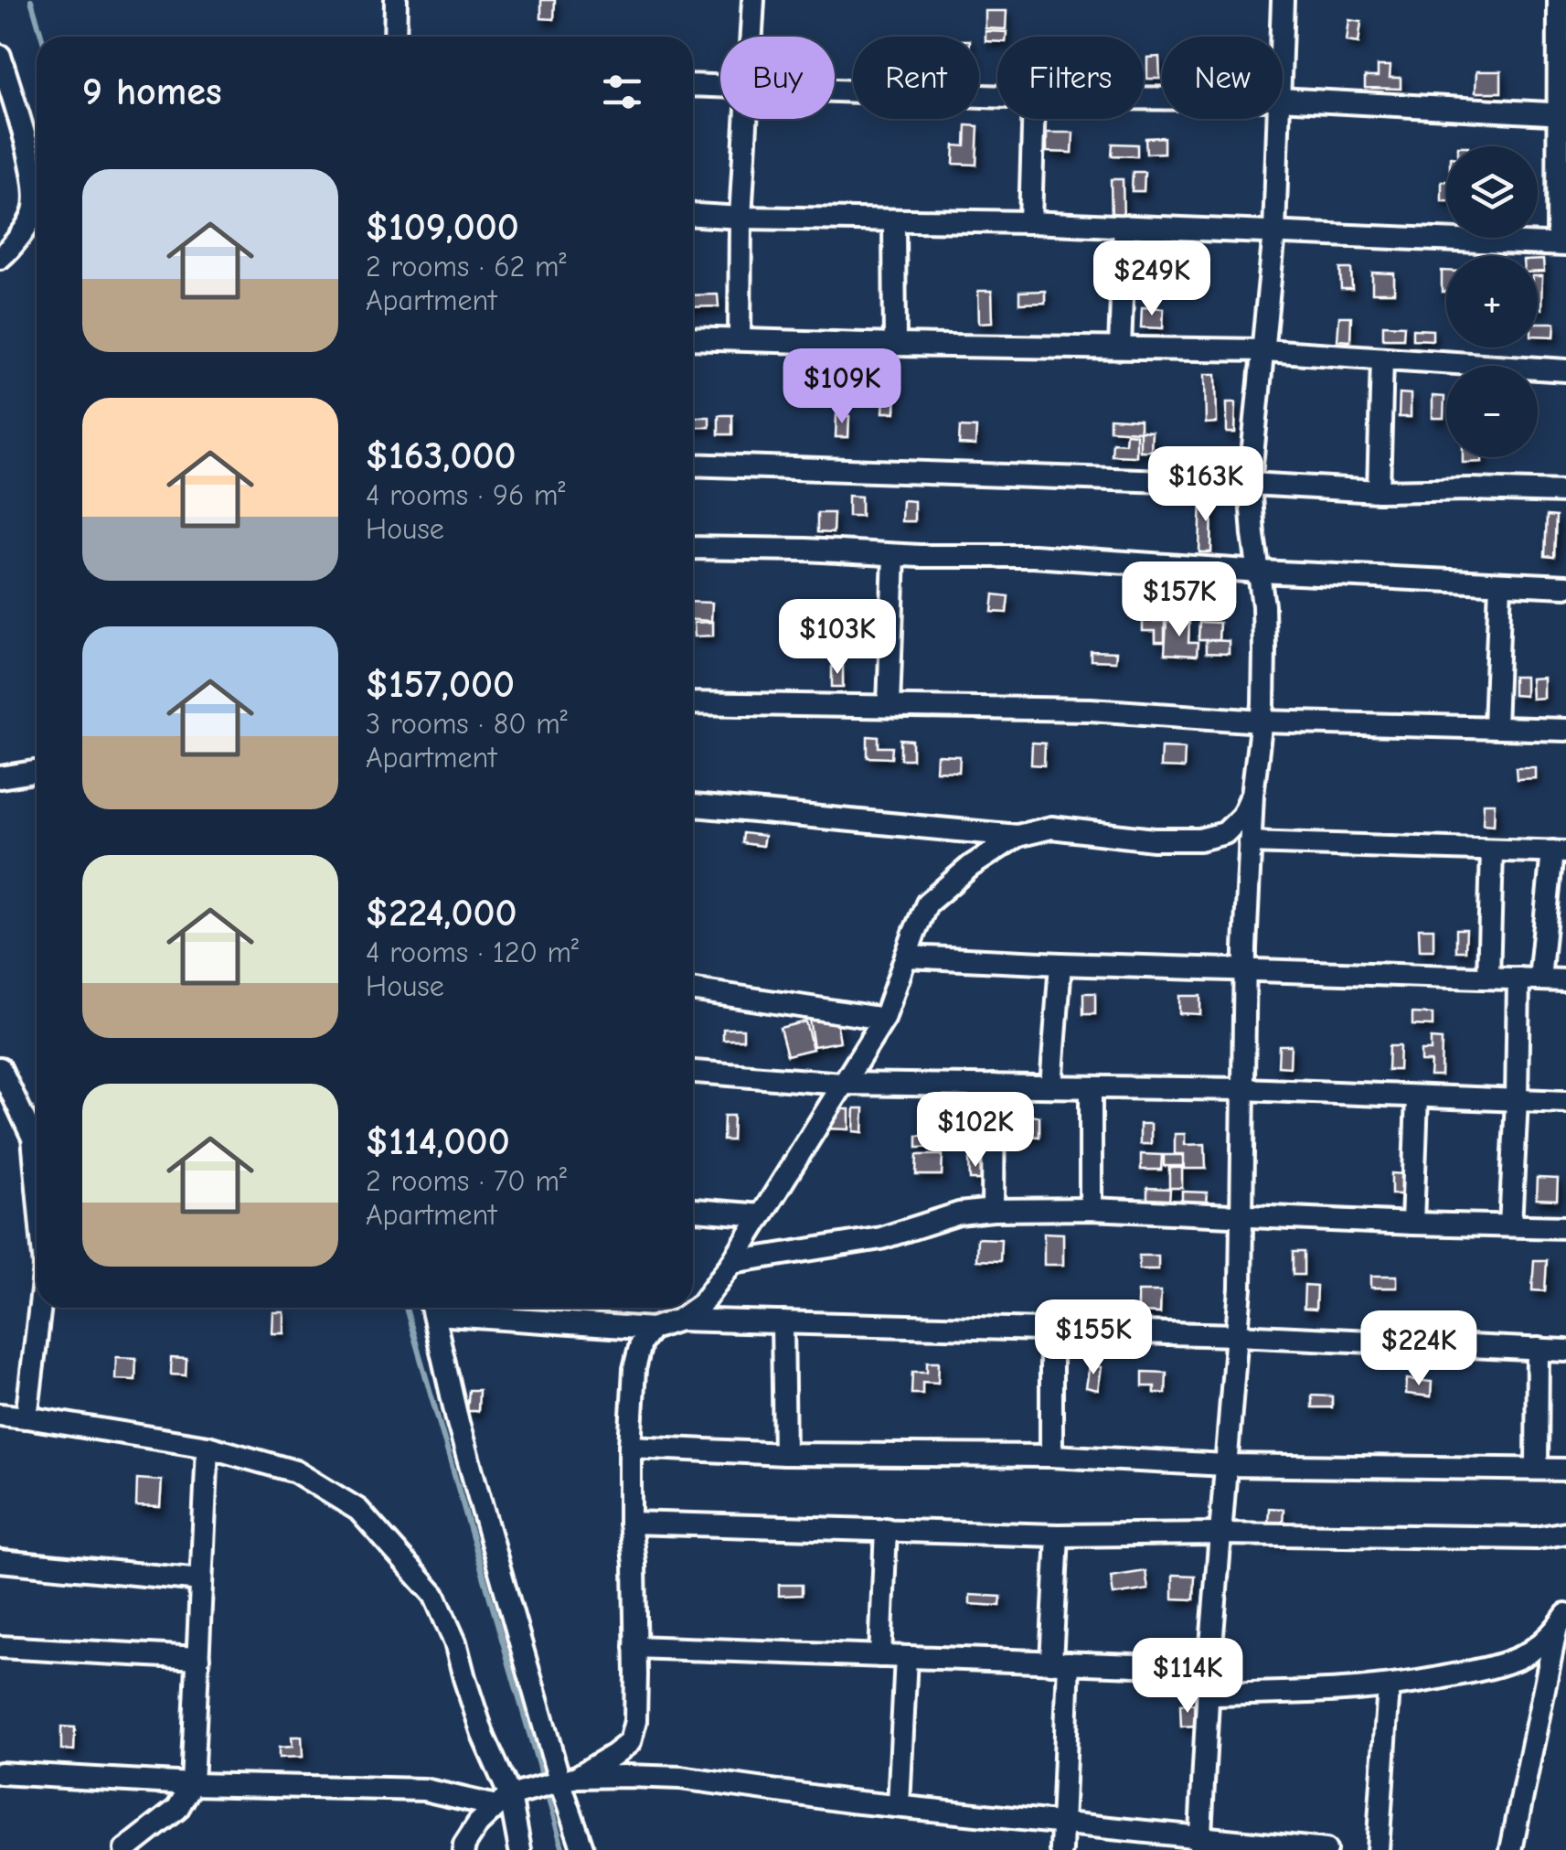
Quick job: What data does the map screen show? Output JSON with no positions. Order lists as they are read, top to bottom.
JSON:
{
  "page": {
    "chip": [
      "Buy",
      "Rent",
      "Filters",
      "New"
    ],
    "heading": "9 homes",
    "map_buttons": ["+", "−"],
    "list": [
      {
        "name": "$109,000",
        "note": "2 rooms · 62 m² · Apartment"
      },
      {
        "name": "$163,000",
        "note": "4 rooms · 96 m² · House"
      },
      {
        "name": "$157,000",
        "note": "3 rooms · 80 m² · Apartment"
      },
      {
        "name": "$224,000",
        "note": "4 rooms · 120 m² · House"
      },
      {
        "name": "$114,000",
        "note": "2 rooms · 70 m² · Apartment"
      }
    ],
    "price": [
      "$249K",
      "$109K",
      "$163K",
      "$157K",
      "$103K",
      "$102K",
      "$155K",
      "$224K",
      "$114K"
    ]
  }
}
